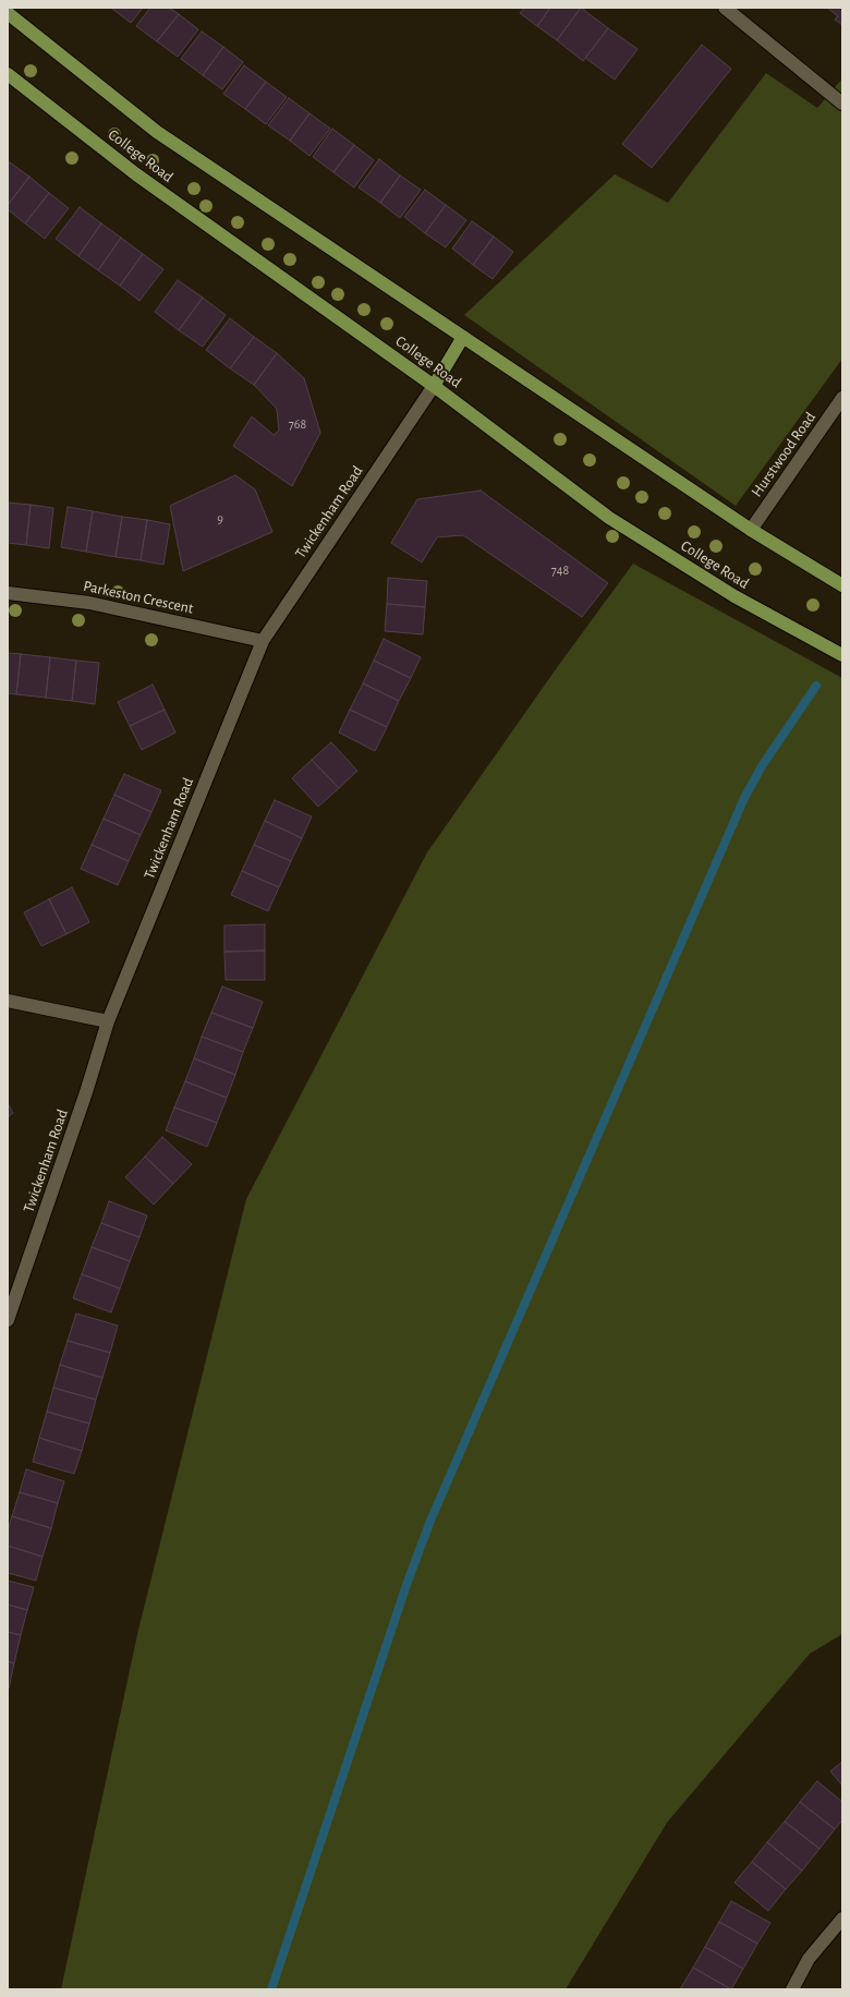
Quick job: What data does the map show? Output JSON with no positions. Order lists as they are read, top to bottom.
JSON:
{
  "streets": {
    "main road": ["College Road"],
    "street": ["Hurstwood Road", "Twickenham Road", "Parkeston Crescent"]
  },
  "crossings": [
    ["College Road", "Hurstwood Road"],
    ["College Road", "Twickenham Road"],
    ["Twickenham Road", "Parkeston Crescent"]
  ],
  "house_numbers": ["768", "9", "748"]
}
